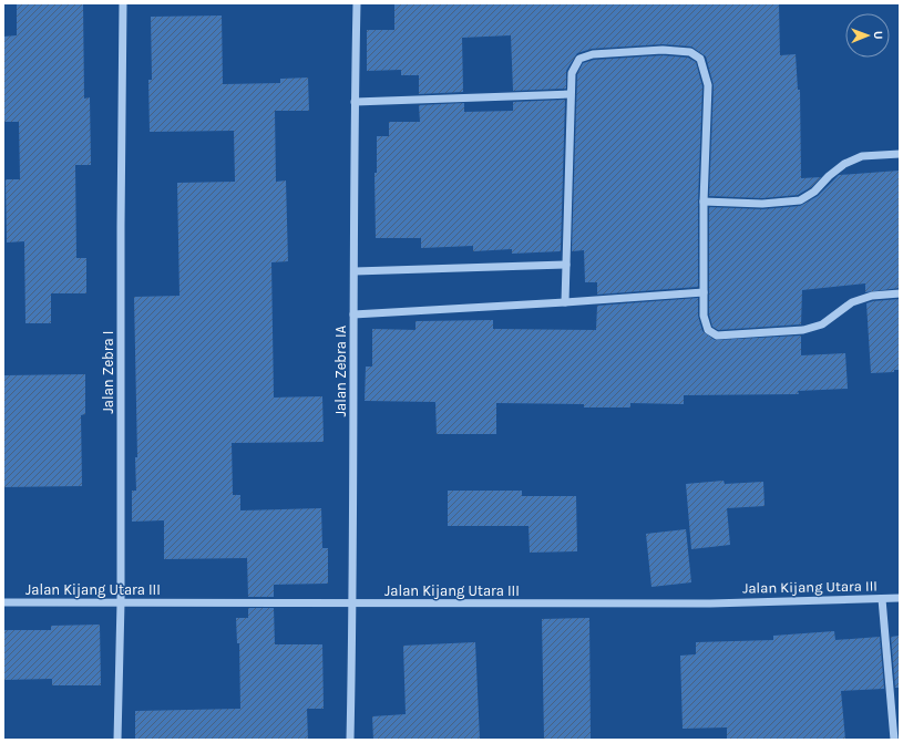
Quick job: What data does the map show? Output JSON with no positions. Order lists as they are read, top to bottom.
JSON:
{
  "streets": {
    "street": ["Jalan Zebra IA", "Jalan Zebra I", "Jalan Kijang Utara III"]
  },
  "crossings": [
    ["Jalan Zebra IA", "Jalan Kijang Utara III"],
    ["Jalan Zebra I", "Jalan Kijang Utara III"]
  ],
  "north": "right"
}
